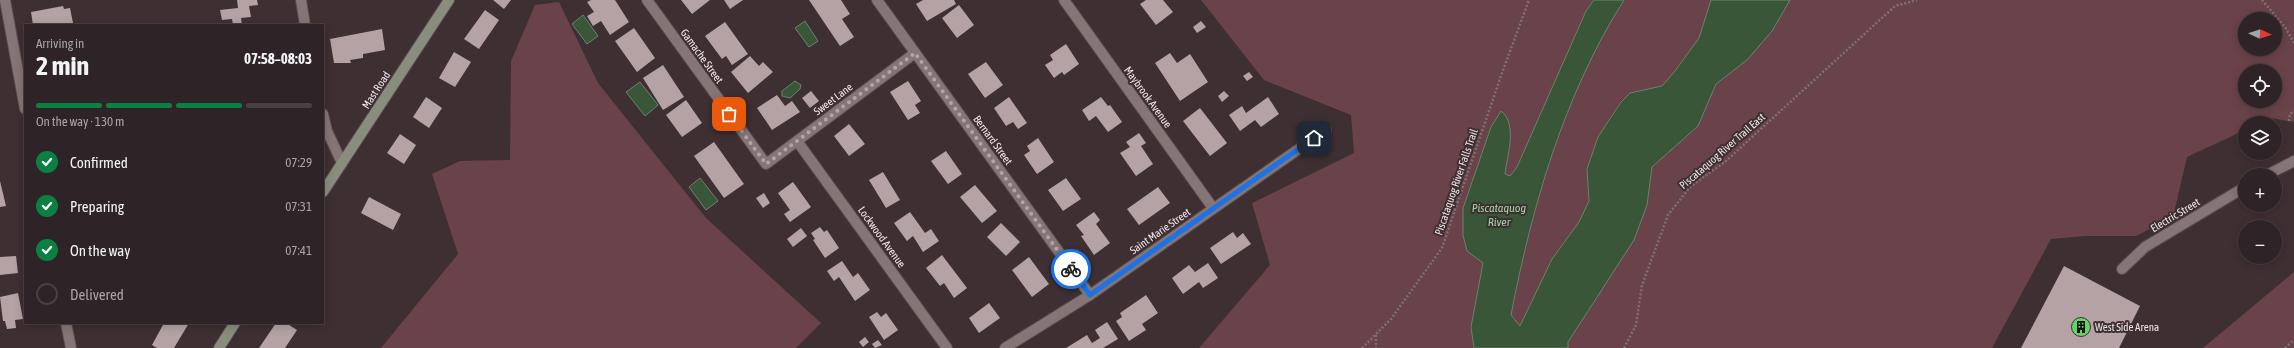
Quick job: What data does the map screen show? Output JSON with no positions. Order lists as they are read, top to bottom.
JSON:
{
  "streets": {
    "main road": ["Mast Road"],
    "street": [
      "Gamache Street",
      "Maybrook Avenue",
      "Sweet Lane",
      "Bernard Street",
      "Electric Street",
      "Saint Marie Street",
      "Lockwood Avenue"
    ],
    "path": ["Piscataquog River Trail East", "Piscataquog River Falls Trail"]
  },
  "crossings": [
    ["Gamache Street", "Sweet Lane"],
    ["Maybrook Avenue", "Saint Marie Street"],
    ["Sweet Lane", "Bernard Street"],
    ["Sweet Lane", "Lockwood Avenue"],
    ["Bernard Street", "Saint Marie Street"]
  ],
  "water": ["Piscataquog River"],
  "places": {
    "building": ["West Side Arena"]
  },
  "north": "right",
  "page": {
    "map_buttons": ["+", "−"],
    "heading": ["2 min", "Arriving in", "07:58–08:03"],
    "bar": "On the way · 130 m",
    "list": [
      ["Confirmed", "07:29"],
      ["Preparing", "07:31"],
      ["On the way", "07:41"],
      "Delivered"
    ]
  }
}
